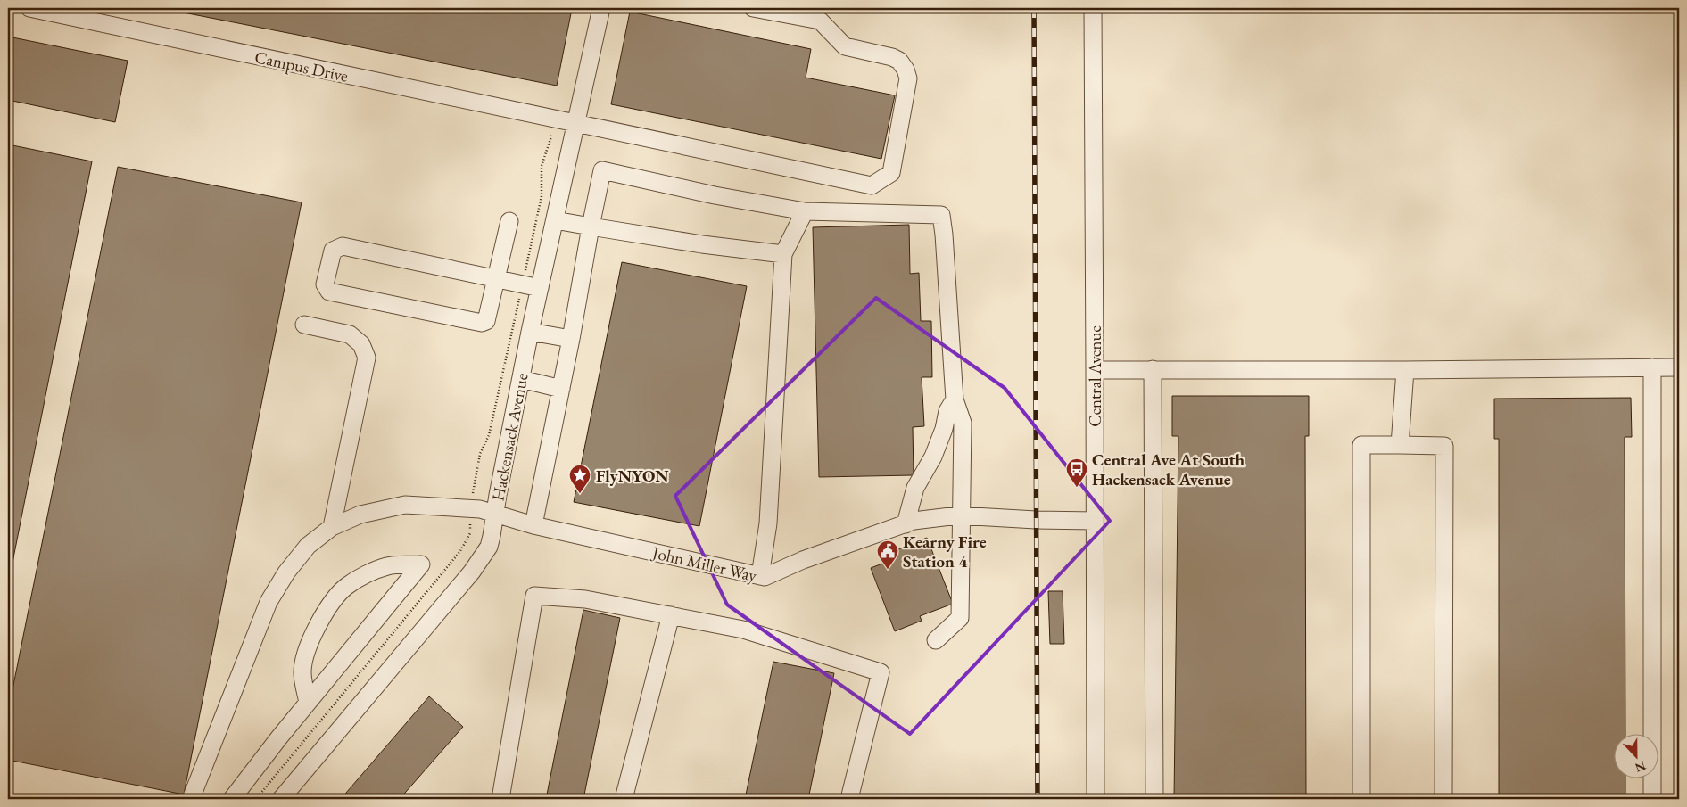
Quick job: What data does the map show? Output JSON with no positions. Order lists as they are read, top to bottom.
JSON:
{
  "streets": {
    "street": [
      "Campus Drive",
      "Central Avenue",
      "Hackensack Avenue",
      "John Miller Way"
    ]
  },
  "crossings": [
    ["Campus Drive", "Hackensack Avenue"],
    ["Central Avenue", "John Miller Way"],
    ["Hackensack Avenue", "John Miller Way"]
  ],
  "places": {
    "bus stop": ["Central Ave At South Hackensack Avenue"],
    "place": ["FlyNYON"],
    "public building": ["Kearny Fire Station 4"]
  },
  "north": "bottom"
}
